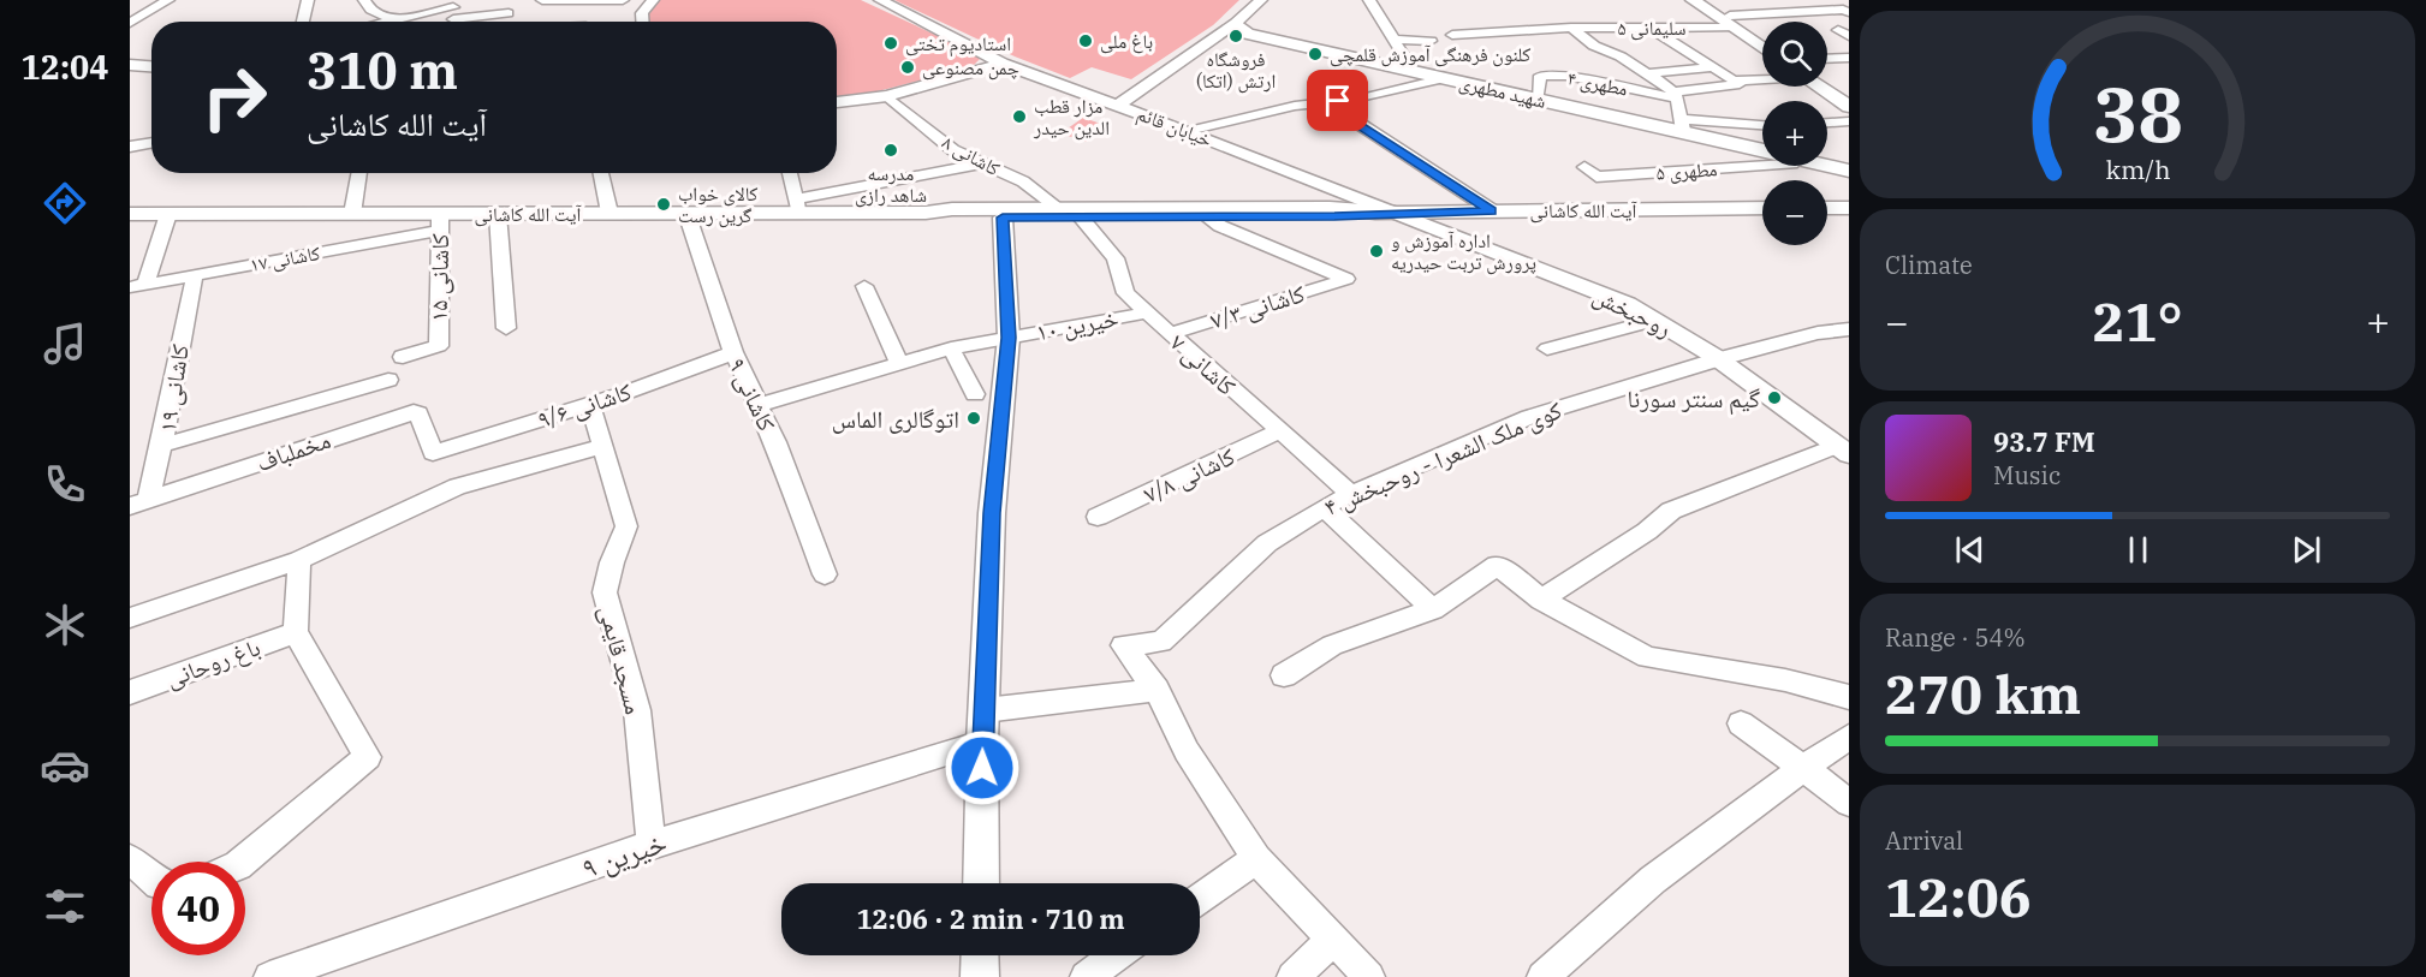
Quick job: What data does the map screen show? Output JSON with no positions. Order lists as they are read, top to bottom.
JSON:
{
  "streets": {
    "main road": ["شهید مطهری", "آیت الله کاشانی"],
    "street": [
      "سلیمانی ۵",
      "مطهری ۴",
      "خیابان قائم",
      "کاشانی ۸",
      "مطهری ۵",
      "کاشانی ۱۷",
      "کاشانی ۱۵",
      "کاشانی ۷/۳",
      "روحبخش",
      "خیرین ۱۰",
      "کاشانی ۷",
      "کاشانی ۱۹",
      "کاشانی ۹",
      "کاشانی ۹/۶",
      "مخملباف",
      "کوی ملک الشعرا - روحبخش ۴",
      "کاشانی ۷/۸",
      "مسجد قایمی",
      "باغ روحانی",
      "خیرین ۹"
    ]
  },
  "crossings": [
    ["مطهری ۴", "شهید مطهری"],
    ["خیابان قائم", "آیت الله کاشانی"],
    ["خیابان قائم", "روحبخش"],
    ["کاشانی ۸", "آیت الله کاشانی"],
    ["آیت الله کاشانی", "کاشانی ۱۷"],
    ["آیت الله کاشانی", "کاشانی ۱۵"],
    ["آیت الله کاشانی", "کاشانی ۷/۳"],
    ["آیت الله کاشانی", "روحبخش"],
    ["آیت الله کاشانی", "کاشانی ۷"],
    ["آیت الله کاشانی", "کاشانی ۹"],
    ["کاشانی ۱۷", "کاشانی ۱۵"],
    ["کاشانی ۱۷", "کاشانی ۱۹"],
    ["کاشانی ۷/۳", "کاشانی ۷"],
    ["روحبخش", "کوی ملک الشعرا - روحبخش ۴"],
    ["خیرین ۱۰", "کاشانی ۷"],
    ["خیرین ۱۰", "کاشانی ۹"],
    ["کاشانی ۷", "کوی ملک الشعرا - روحبخش ۴"],
    ["کاشانی ۷", "کاشانی ۷/۸"],
    ["کاشانی ۱۹", "مخملباف"],
    ["کاشانی ۹", "کاشانی ۹/۶"],
    ["کاشانی ۹/۶", "مخملباف"],
    ["کاشانی ۹/۶", "مسجد قایمی"],
    ["کوی ملک الشعرا - روحبخش ۴", "خیرین ۹"],
    ["مسجد قایمی", "خیرین ۹"]
  ],
  "places": [
    "فروشگاه ارتش (اتکا)",
    "باغ ملی",
    "استادیوم تختی",
    "کلنون فرهنگی آموزش قلمچی",
    "چمن مصنوعی",
    "مزار قطب الدین حیدر",
    "مدرسه شاهد رازی",
    "کالای خواب گرین رست",
    "اداره آموزش و پرورش تربت حیدریه",
    "گیم سنتر سورنا",
    "اتوگالری الماس"
  ],
  "page": {
    "tabs": "12:04",
    "map_buttons": ["+", "−"],
    "turn": ["310 m", "آیت الله کاشانی"],
    "tile": [
      "Climate",
      ["Range · 54%", "270 km"],
      ["Arrival", "12:06"]
    ],
    "heat": ["−", "21°", "+"],
    "song": ["93.7 FM", "Music"],
    "limit": "40",
    "trip": "12:06 · 2 min · 710 m",
    "gauge": ["38", "km/h"]
  }
}
